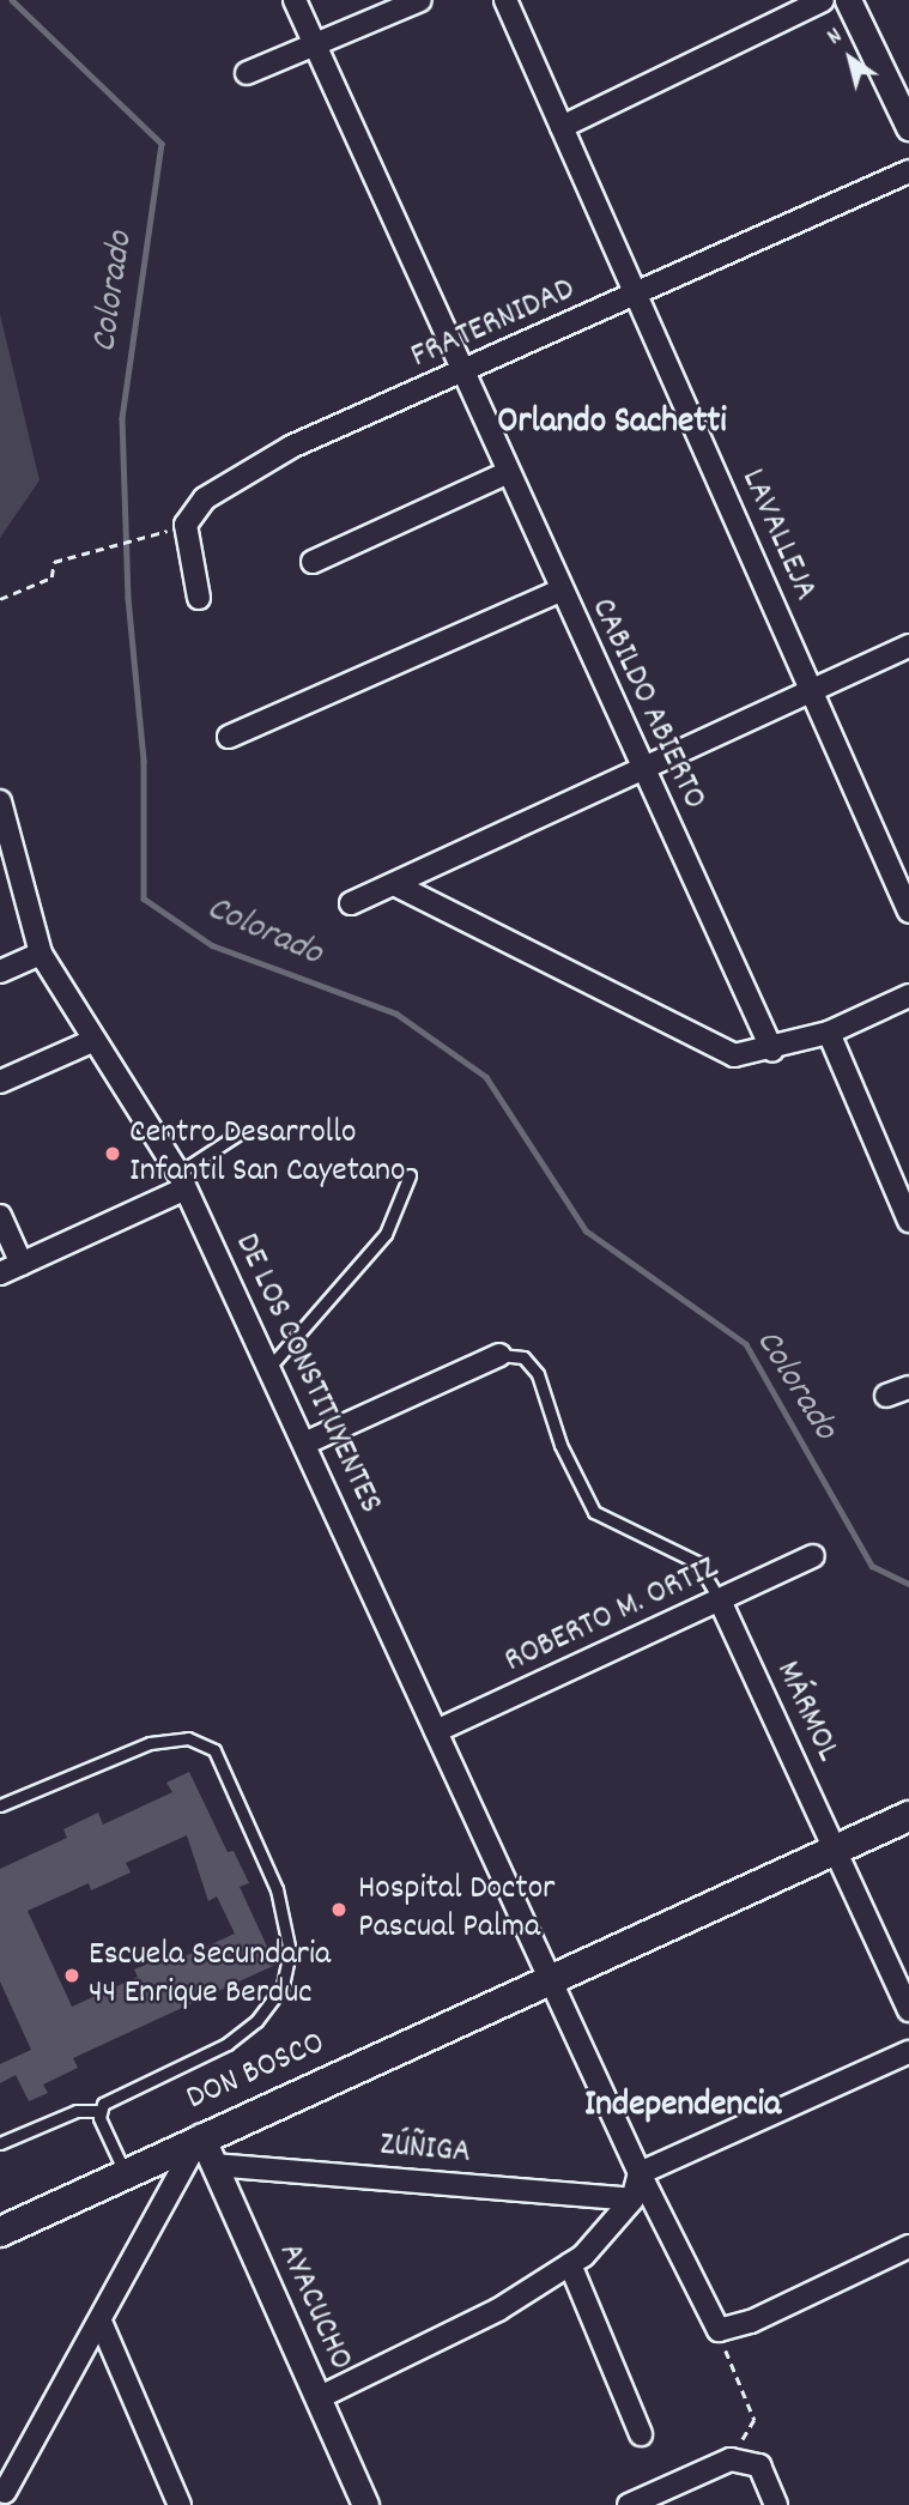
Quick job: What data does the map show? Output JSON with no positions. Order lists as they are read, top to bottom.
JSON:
{
  "streets": {
    "main road": ["DON BOSCO"],
    "street": [
      "FRATERNIDAD",
      "LAVALLEJA",
      "CABILDO ABIERTO",
      "DE LOS CONSTITUYENTES",
      "ROBERTO M. ORTIZ",
      "MÁRMOL",
      "ZÚÑIGA",
      "AYACUCHO"
    ]
  },
  "crossings": [
    ["FRATERNIDAD", "LAVALLEJA"],
    ["FRATERNIDAD", "CABILDO ABIERTO"],
    ["DE LOS CONSTITUYENTES", "ROBERTO M. ORTIZ"],
    ["DE LOS CONSTITUYENTES", "DON BOSCO"],
    ["ROBERTO M. ORTIZ", "MÁRMOL"],
    ["MÁRMOL", "DON BOSCO"],
    ["DON BOSCO", "AYACUCHO"],
    ["ZÚÑIGA", "AYACUCHO"]
  ],
  "districts": ["Orlando Sachetti", "Independencia"],
  "water": ["Colorado"],
  "places": ["Centro Desarrollo Infantil San Cayetano", "Hospital Doctor Pascual Palma", "Escuela Secundaria 44 Enrique Berduc"],
  "north": "top left"
}
